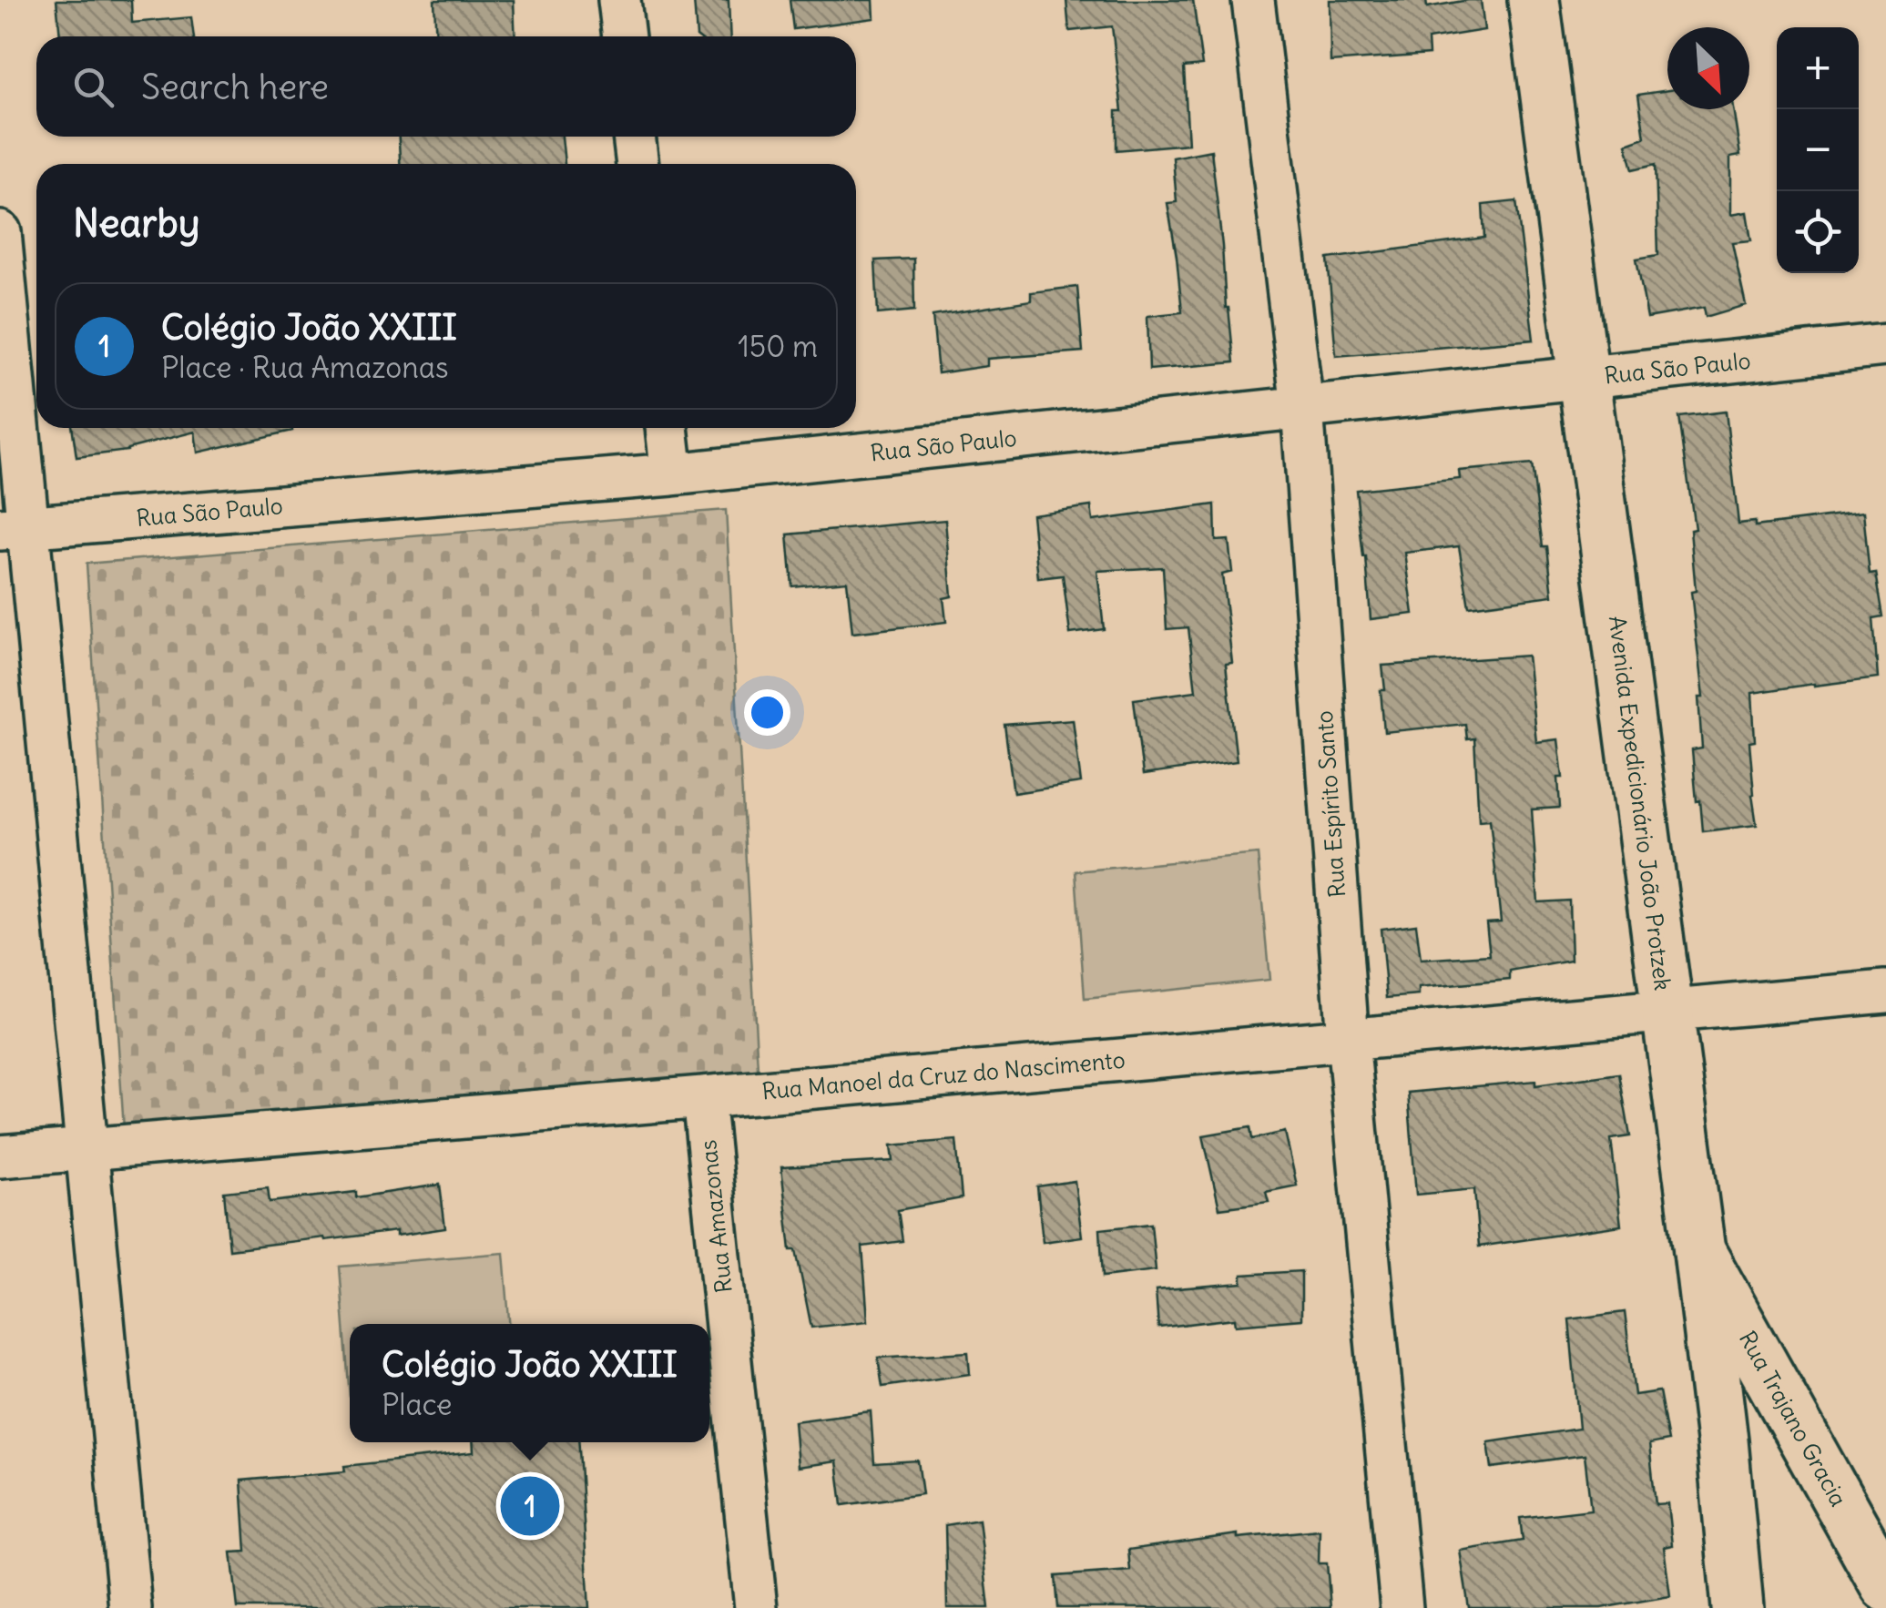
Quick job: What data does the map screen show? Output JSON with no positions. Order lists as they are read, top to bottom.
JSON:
{
  "streets": {
    "main road": ["Avenida Expedicionário João Protzek", "Rua Trajano Gracia"],
    "street": [
      "Rua São Paulo",
      "Rua Espírito Santo",
      "Rua Manoel da Cruz do Nascimento",
      "Rua Amazonas"
    ]
  },
  "crossings": [
    ["Rua São Paulo", "Avenida Expedicionário João Protzek"],
    ["Rua São Paulo", "Rua Espírito Santo"],
    ["Avenida Expedicionário João Protzek", "Rua Manoel da Cruz do Nascimento"],
    ["Avenida Expedicionário João Protzek", "Rua Trajano Gracia"],
    ["Rua Espírito Santo", "Rua Manoel da Cruz do Nascimento"],
    ["Rua Manoel da Cruz do Nascimento", "Rua Amazonas"]
  ],
  "north": "bottom right",
  "page": {
    "map_buttons": ["+", "−"],
    "search": "Search here",
    "heading": "Nearby",
    "list": [
      {
        "mark": "1",
        "name": "Colégio João XXIII",
        "note": "Place · Rua Amazonas",
        "value": "150 m"
      }
    ],
    "popup": ["Colégio João XXIII", "Place"],
    "pins": "1"
  }
}
